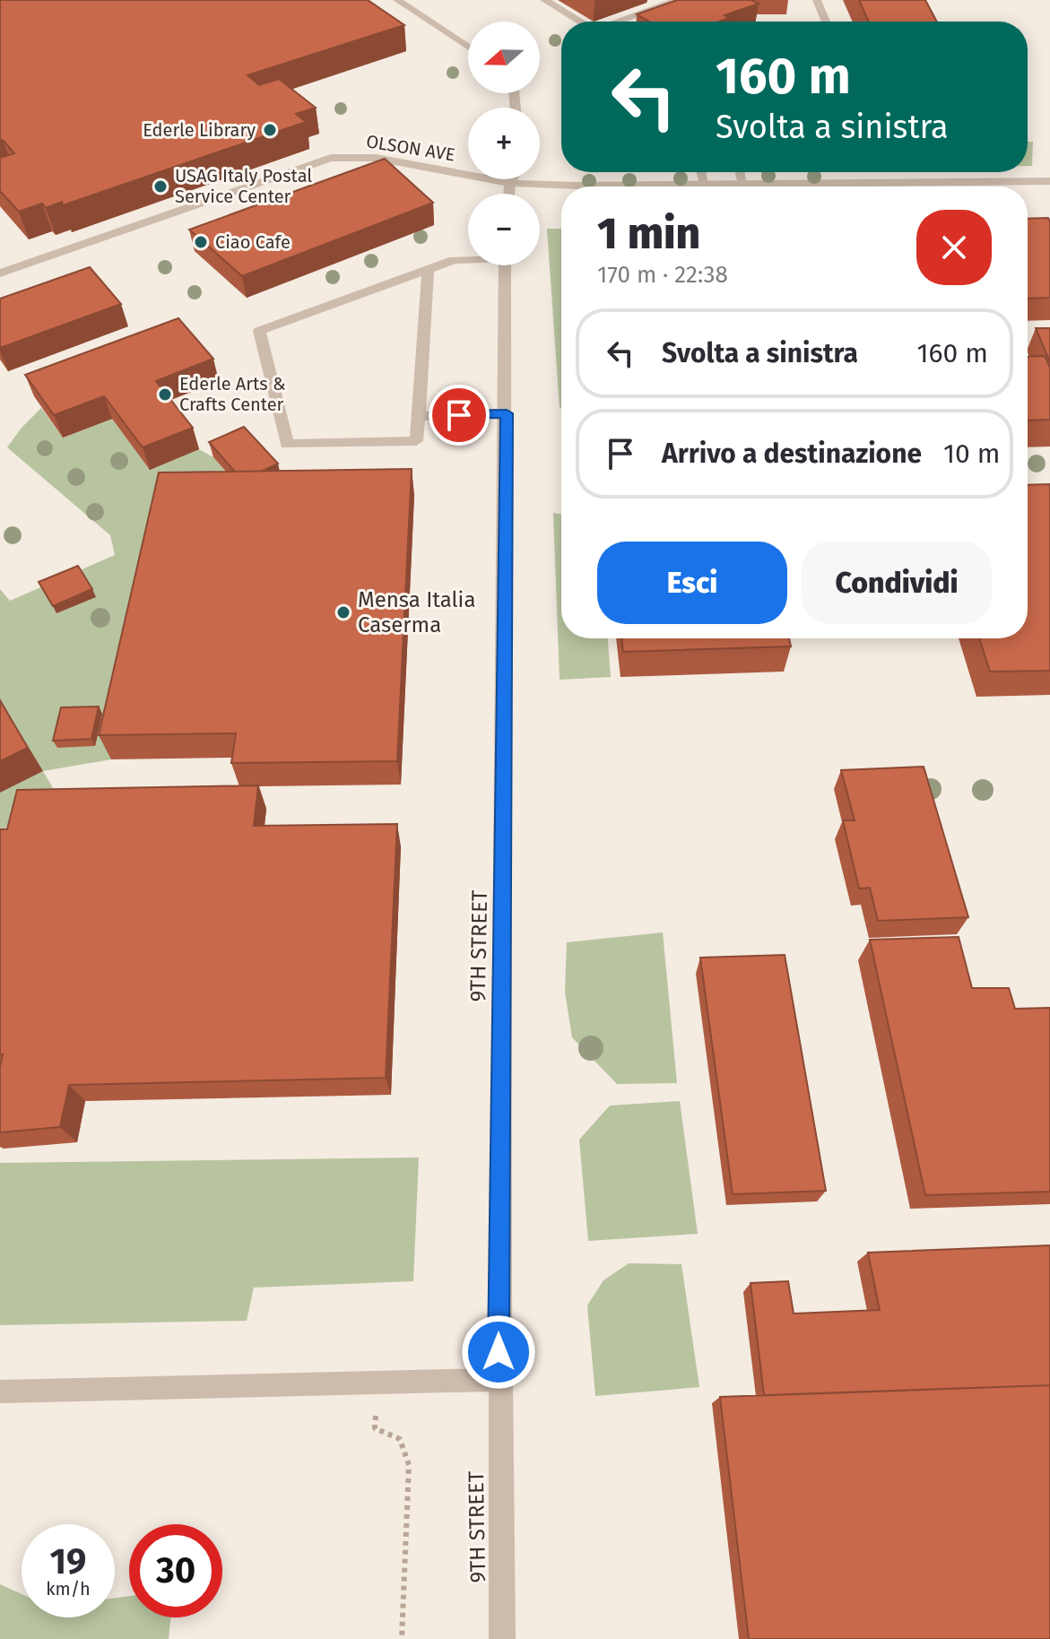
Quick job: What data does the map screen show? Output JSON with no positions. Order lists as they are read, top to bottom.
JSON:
{
  "streets": {
    "street": ["OLSON AVE", "9TH STREET"]
  },
  "places": [
    "Ederle Library",
    "USAG Italy Postal Service Center",
    "Ciao Cafe",
    "Ederle Arts & Crafts Center",
    "Mensa Italia Caserma"
  ],
  "north": "left",
  "page": {
    "map_buttons": ["+", "−"],
    "turn": ["160 m", "Svolta a sinistra"],
    "heading": ["1 min", "170 m · 22:38"],
    "list": [
      {
        "name": "Svolta a sinistra",
        "value": "160 m"
      },
      {
        "name": "Arrivo a destinazione",
        "value": "10 m"
      }
    ],
    "buttons": ["Esci", "Condividi"],
    "speed": "19 km/h",
    "limit": "30"
  }
}
